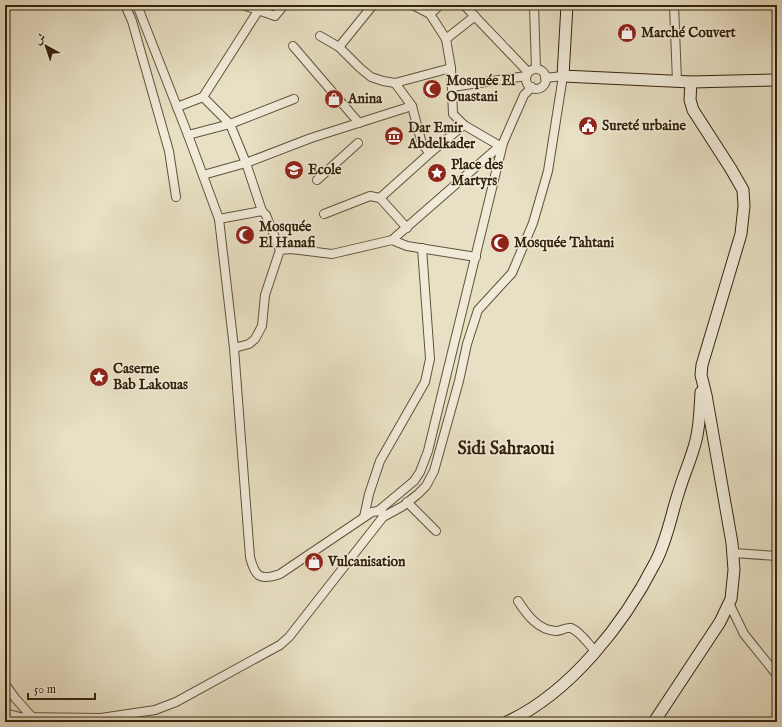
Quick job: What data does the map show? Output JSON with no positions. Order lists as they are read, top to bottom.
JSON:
{
  "districts": ["Sidi Sahraoui"],
  "places": {
    "shop": ["Marché Couvert", "Anina", "Vulcanisation"],
    "mosque": ["Mosquée El Ouastani", "Mosquée El Hanafi", "Mosquée Tahtani"],
    "public building": ["Sureté urbaine"],
    "museum": ["Dar Emir Abdelkader"],
    "school or university": ["Ecole"],
    "place": ["Place des Martyrs", "Caserne Bab Lakouas"]
  },
  "scale_bar": "50 m",
  "north": "top left"
}
